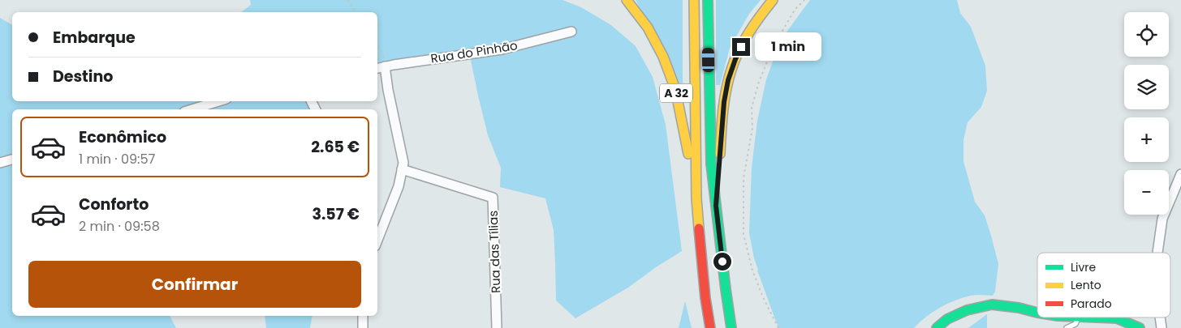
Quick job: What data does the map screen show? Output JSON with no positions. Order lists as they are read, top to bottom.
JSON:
{
  "streets": {
    "main road": ["A 32"],
    "street": ["Rua do Pinhão", "Rua das Tílias"]
  },
  "legend": ["Livre", "Lento", "Parado"],
  "page": {
    "map_buttons": ["+", "−"],
    "banner": ["Embarque", "Destino"],
    "bubble": "1 min",
    "list": [
      {
        "name": "Econômico",
        "note": "1 min · 09:57",
        "value": "2.65 €"
      },
      {
        "name": "Conforto",
        "note": "2 min · 09:58",
        "value": "3.57 €"
      }
    ],
    "buttons": "Confirmar"
  }
}
